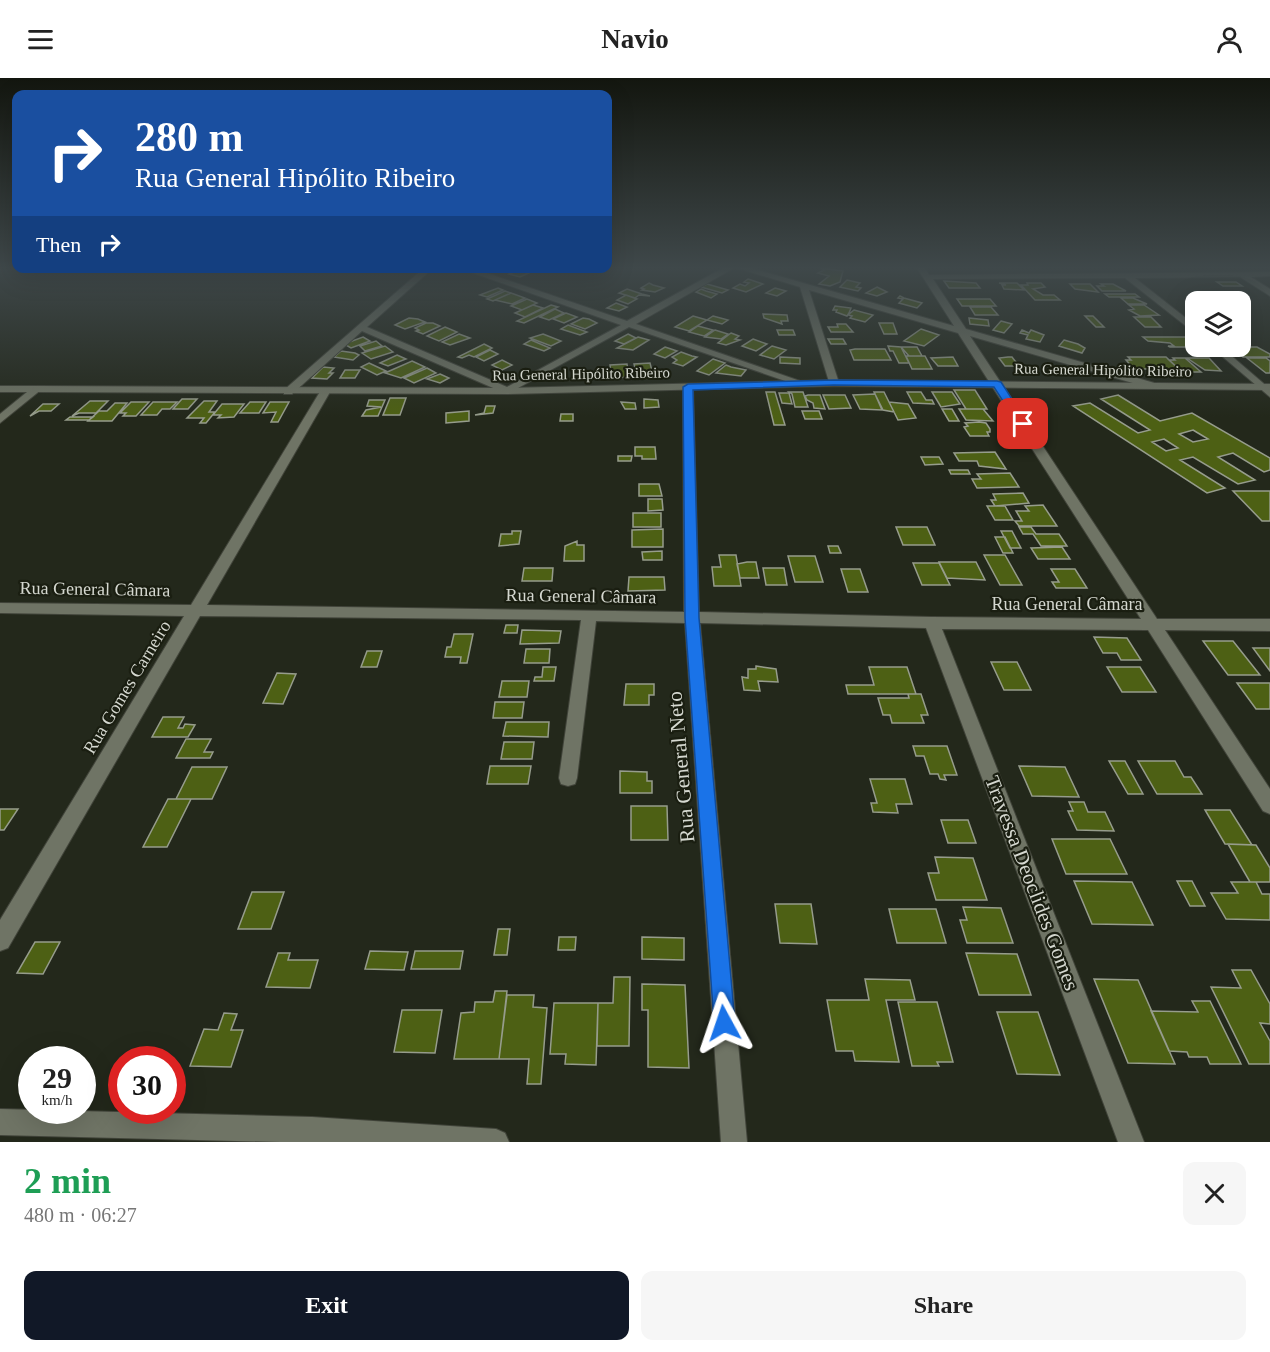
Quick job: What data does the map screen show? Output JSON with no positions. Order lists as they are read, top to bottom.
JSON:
{
  "streets": {
    "street": [
      "Rua General Hipólito Ribeiro",
      "Rua General Câmara",
      "Rua Gomes Carneiro",
      "Rua General Neto",
      "Travessa Deoclides Gomes"
    ]
  },
  "crossings": [
    ["Rua General Hipólito Ribeiro", "Rua Gomes Carneiro"],
    ["Rua General Hipólito Ribeiro", "Rua General Neto"],
    ["Rua General Câmara", "Rua Gomes Carneiro"],
    ["Rua General Câmara", "Rua General Neto"],
    ["Rua General Câmara", "Travessa Deoclides Gomes"]
  ],
  "page": {
    "header": "Navio",
    "turn": ["280 m", "Rua General Hipólito Ribeiro"],
    "then": "Then",
    "speed": "29 km/h",
    "limit": "30",
    "heading": ["2 min", "480 m · 06:27"],
    "buttons": ["Exit", "Share"]
  }
}
